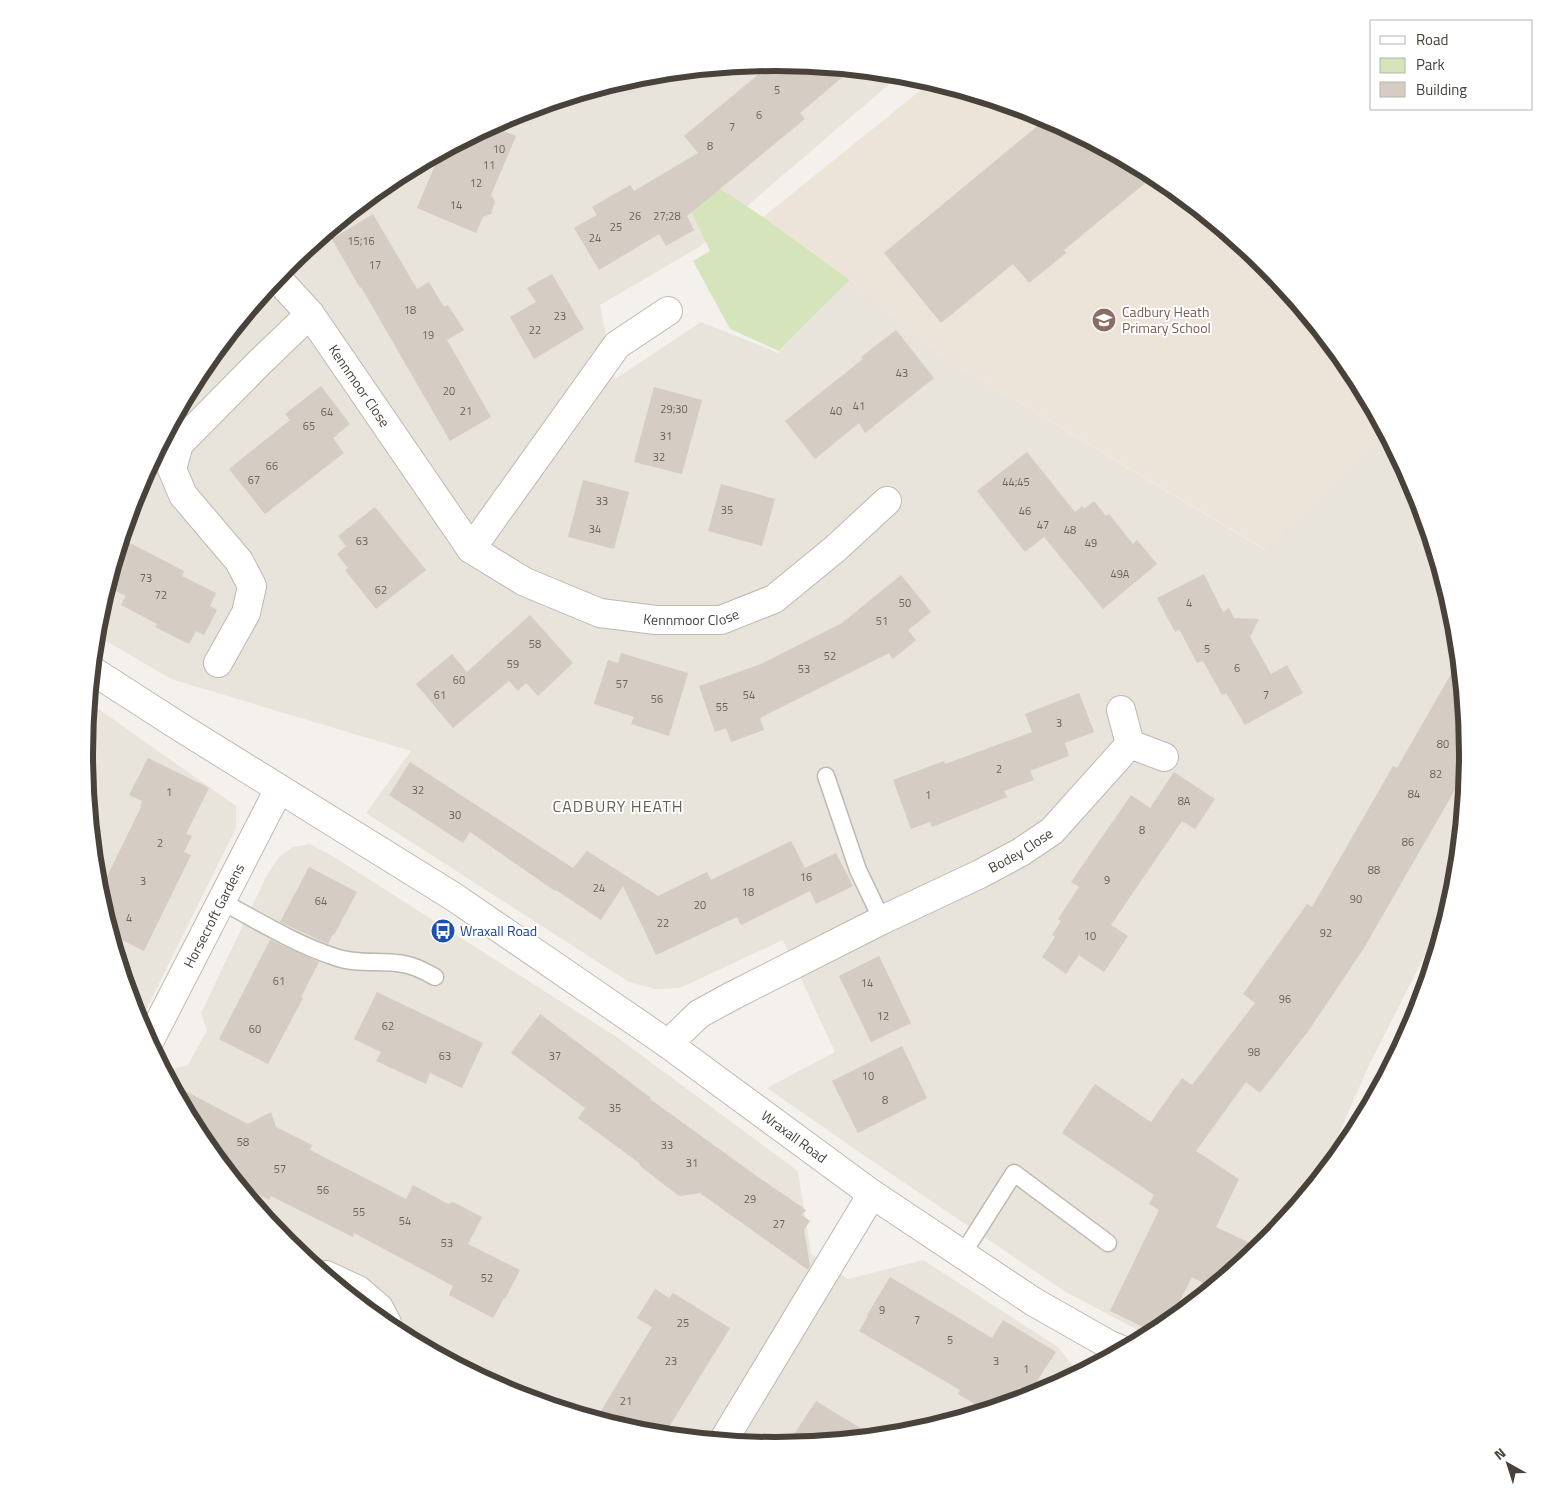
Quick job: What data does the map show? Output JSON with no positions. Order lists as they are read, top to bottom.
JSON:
{
  "streets": {
    "street": [
      "Kennmoor Close",
      "Bodey Close",
      "Horsecroft Gardens",
      "Wraxall Road"
    ]
  },
  "crossings": [
    ["Bodey Close", "Wraxall Road"],
    ["Horsecroft Gardens", "Wraxall Road"]
  ],
  "districts": ["CADBURY HEATH"],
  "places": {
    "school or university": ["Cadbury Heath Primary School"],
    "bus stop": ["Wraxall Road"]
  },
  "house_numbers": [
    "5",
    "6",
    "7",
    "8",
    "10",
    "11",
    "12",
    "14",
    "26",
    "27;28",
    "25",
    "24",
    "15;16",
    "17",
    "18",
    "23",
    "22",
    "19",
    "43",
    "20",
    "41",
    "29;30",
    "21",
    "40",
    "64",
    "65",
    "31",
    "32",
    "66",
    "67",
    "44;45",
    "33",
    "35",
    "46",
    "47",
    "34",
    "48",
    "63",
    "49",
    "49A",
    "73",
    "62",
    "72",
    "50",
    "4",
    "51",
    "58",
    "5",
    "52",
    "59",
    "6",
    "53",
    "60",
    "57",
    "61",
    "54",
    "7",
    "56",
    "55",
    "3",
    "80",
    "2",
    "82",
    "32",
    "1",
    "84",
    "1",
    "8A",
    "30",
    "8",
    "86",
    "2",
    "88",
    "16",
    "9",
    "3",
    "24",
    "18",
    "90",
    "64",
    "20",
    "4",
    "22",
    "92",
    "10",
    "61",
    "14",
    "96",
    "12",
    "62",
    "60",
    "98",
    "63",
    "37",
    "10",
    "8",
    "35",
    "58",
    "33",
    "31",
    "57",
    "56",
    "29",
    "55",
    "54",
    "27",
    "53",
    "52",
    "9",
    "7",
    "25",
    "5",
    "23",
    "3",
    "1",
    "21"
  ],
  "legend": ["Road", "Park", "Building"],
  "north": "top left"
}
